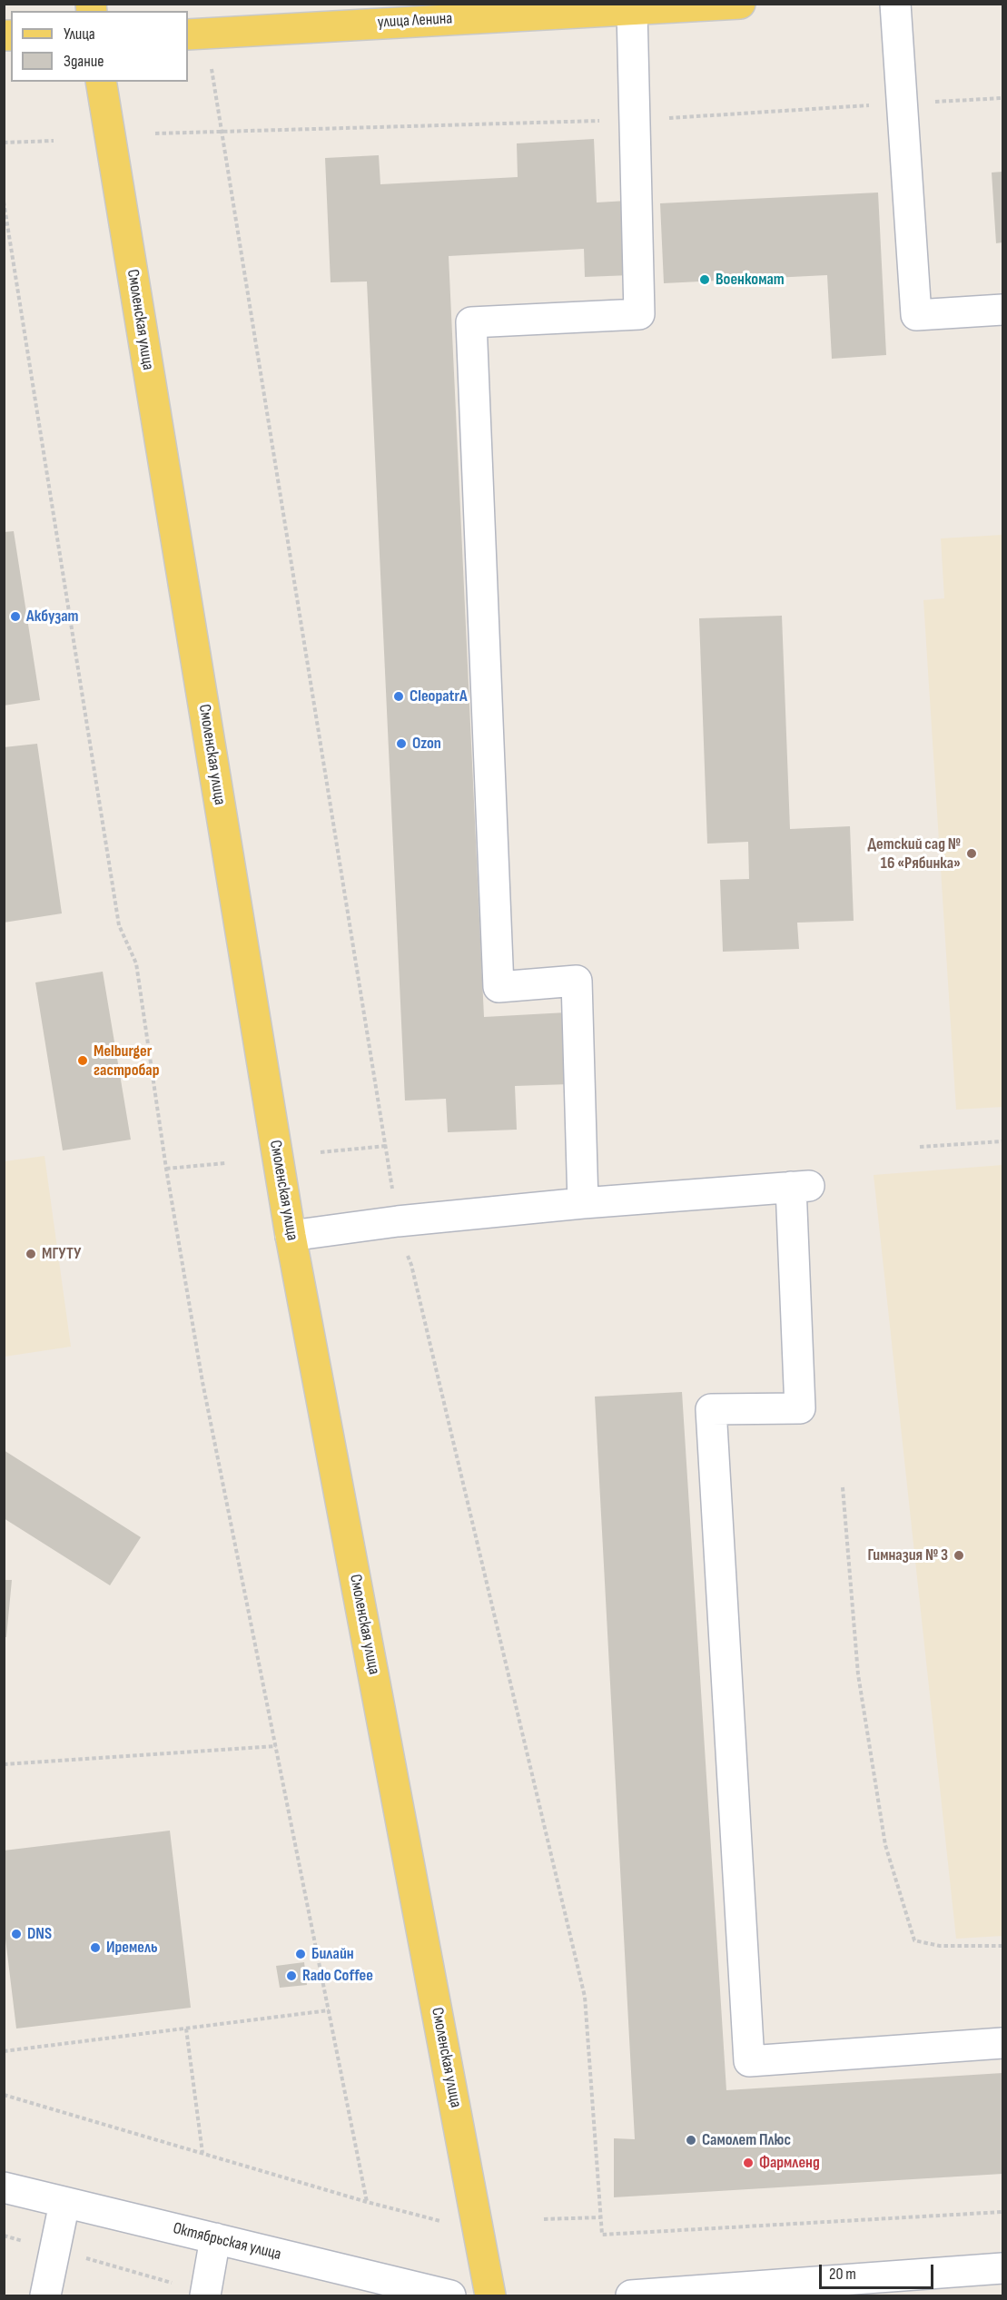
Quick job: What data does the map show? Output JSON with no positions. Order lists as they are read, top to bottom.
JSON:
{
  "streets": {
    "main road": ["улица Ленина", "Смоленская улица"],
    "street": ["Октябрьская улица"]
  },
  "places": [
    "Военкомат",
    "Акбузат",
    "CleopatrA",
    "Ozon",
    "Детский сад № 16 «Рябинка»",
    "Melburger гастробар",
    "МГУТУ",
    "Гимназия № 3",
    "DNS",
    "Иремель",
    "Билайн",
    "Rado Coffee",
    "Самолет Плюс",
    "Фармленд"
  ],
  "legend": ["Улица", "Здание"],
  "scale_bar": "20 m"
}
